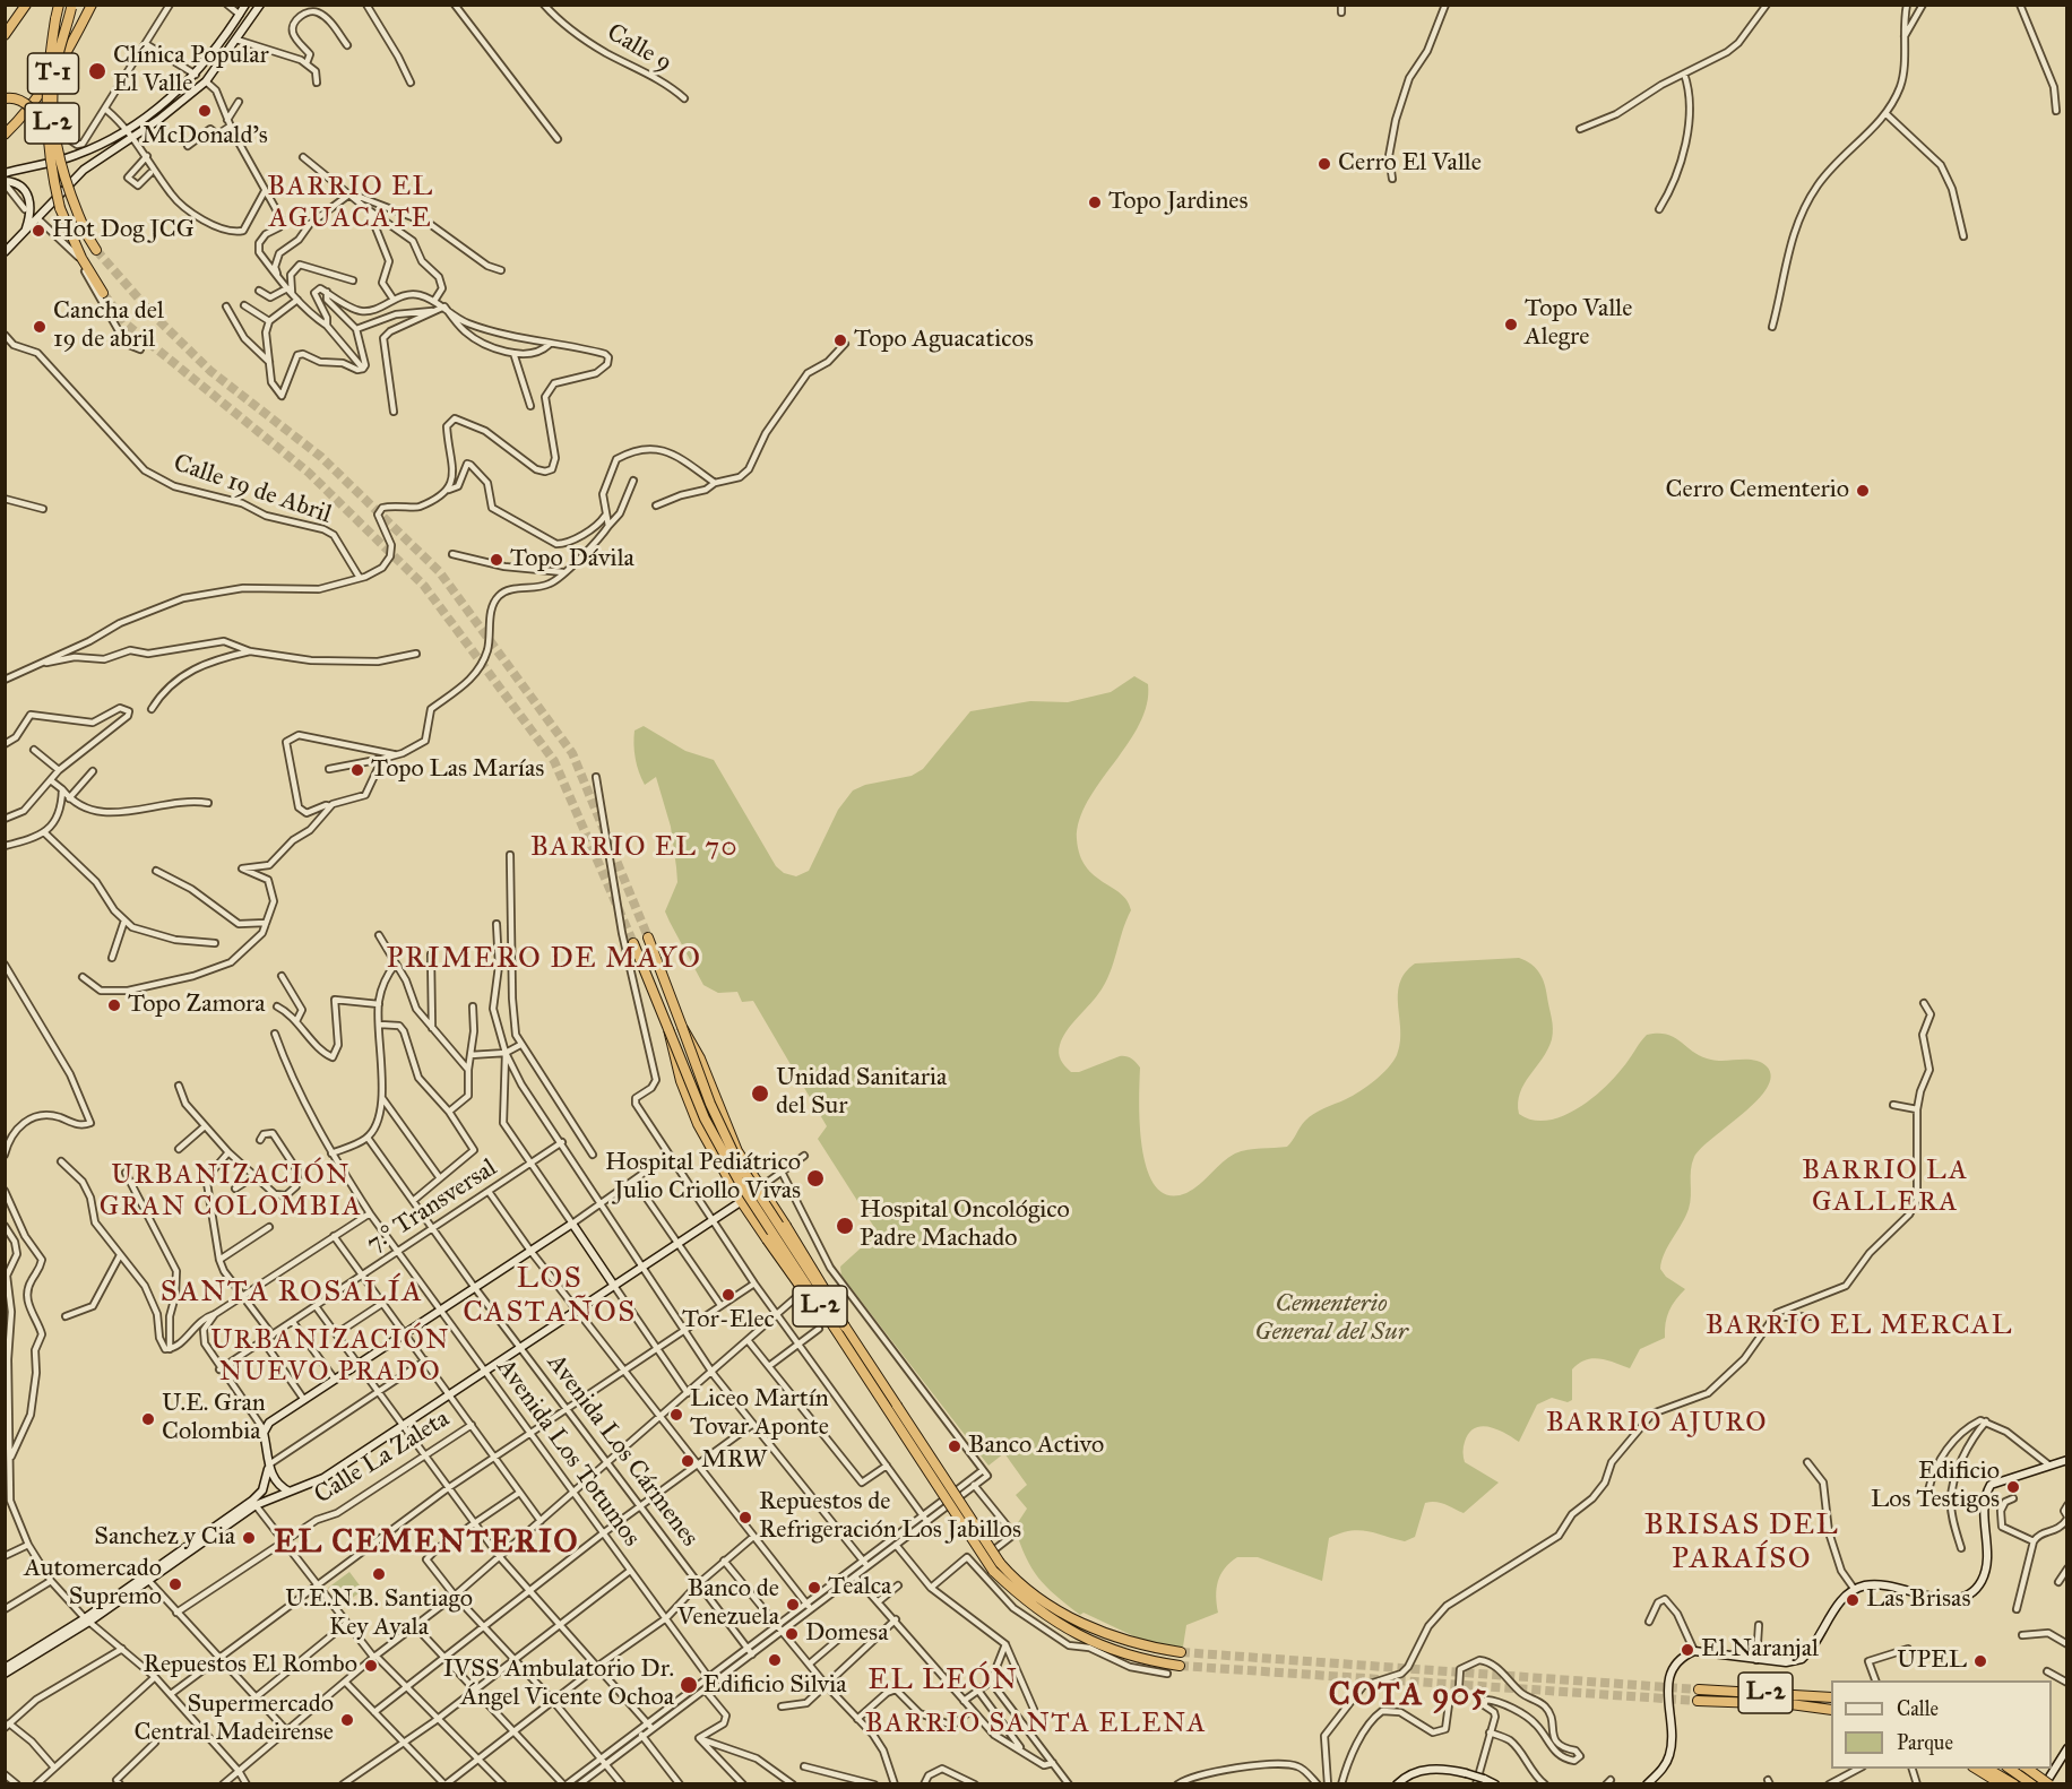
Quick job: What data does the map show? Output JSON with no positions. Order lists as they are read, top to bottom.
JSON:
{
  "streets": {
    "highway": ["T-1", "L-2"],
    "street": [
      "Calle 9",
      "Calle 19 de Abril",
      "7.° Transversal",
      "Avenida Los Cármenes",
      "Avenida Los Totumos",
      "Calle La Zaleta"
    ]
  },
  "crossings": [
    ["7.° Transversal", "Avenida Los Cármenes"],
    ["7.° Transversal", "Avenida Los Totumos"]
  ],
  "districts": [
    "BARRIO EL AGUACATE",
    "BARRIO EL 70",
    "PRIMERO DE MAYO",
    "BARRIO LA GALLERA",
    "URBANIZACIÓN GRAN COLOMBIA",
    "LOS CASTAÑOS",
    "SANTA ROSALÍA",
    "BARRIO EL MERCAL",
    "URBANIZACIÓN NUEVO PRADO",
    "BARRIO AJURO",
    "BRISAS DEL PARAÍSO",
    "EL CEMENTERIO",
    "EL LEÓN",
    "COTA 905",
    "BARRIO SANTA ELENA"
  ],
  "parks": ["Cementerio General del Sur"],
  "places": [
    "Clínica Popular El Valle",
    "McDonald's",
    "Cerro El Valle",
    "Topo Jardines",
    "Hot Dog JCG",
    "Topo Valle Alegre",
    "Cancha del 19 de abril",
    "Topo Aguacaticos",
    "Cerro Cementerio",
    "Topo Dávila",
    "Topo Las Marías",
    "Topo Zamora",
    "Unidad Sanitaria del Sur",
    "Hospital Pediátrico Julio Criollo Vivas",
    "Hospital Oncológico Padre Machado",
    "Tor-Elec",
    "Liceo Martín Tovar Aponte",
    "U.E. Gran Colombia",
    "Banco Activo",
    "MRW",
    "Edificio Los Testigos",
    "Repuestos de Refrigeración Los Jabillos",
    "Sanchez y Cia",
    "U.E.N.B. Santiago Key Ayala",
    "Automercado Supremo",
    "Tealca",
    "Las Brisas",
    "Banco de Venezuela",
    "Domesa",
    "El Naranjal",
    "Edificio Silvia",
    "UPEL",
    "Repuestos El Rombo",
    "IVSS Ambulatorio Dr. Ángel Vicente Ochoa",
    "Supermercado Central Madeirense"
  ],
  "legend": ["Calle", "Parque"]
}
